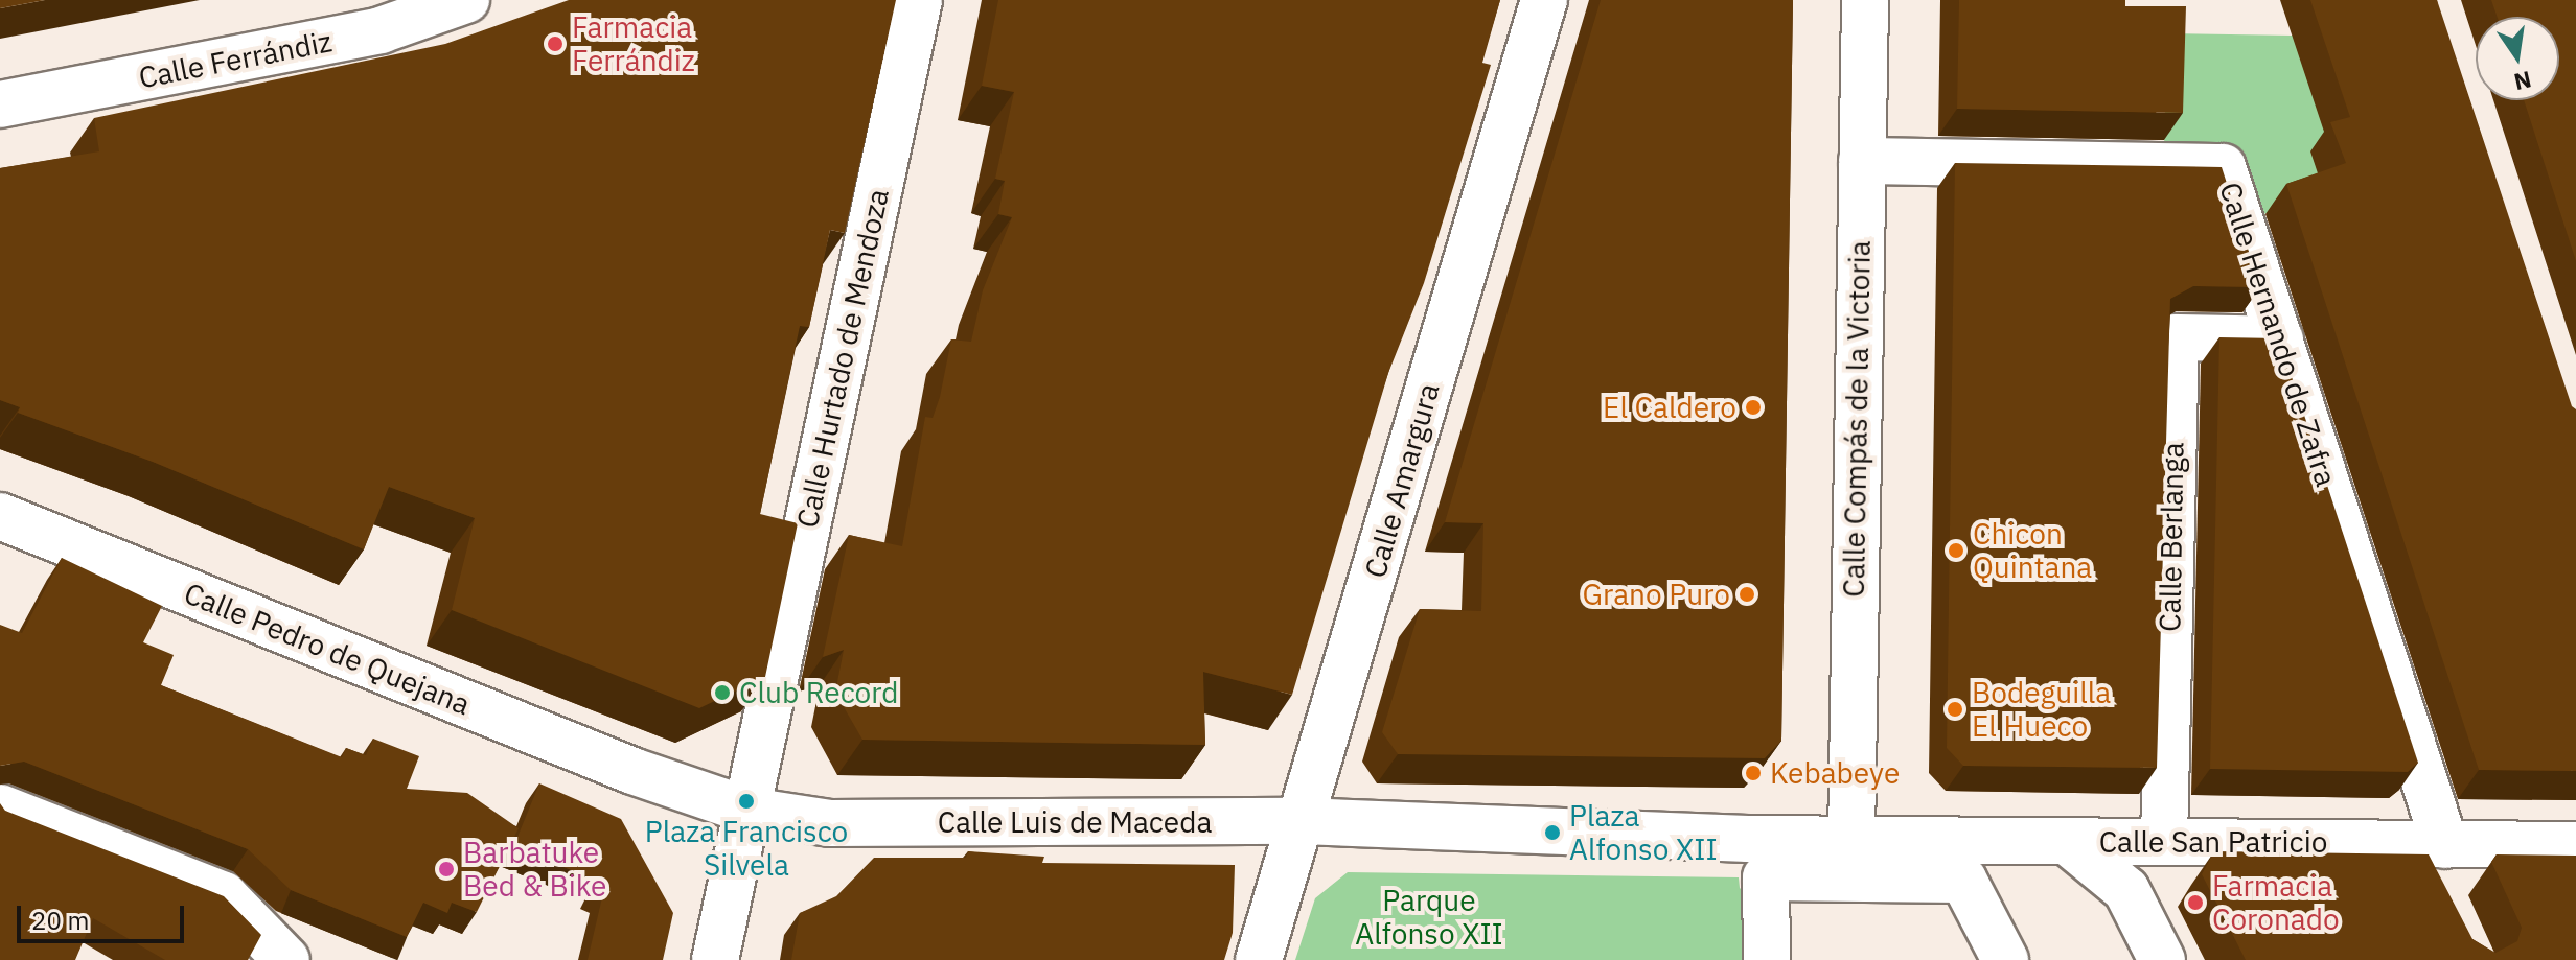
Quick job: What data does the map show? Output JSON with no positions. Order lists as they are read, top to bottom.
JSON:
{
  "streets": {
    "street": [
      "Calle Ferrándiz",
      "Calle Hernando de Zafra",
      "Calle Hurtado de Mendoza",
      "Calle Compás de la Victoria",
      "Calle Amargura",
      "Calle Berlanga",
      "Calle Pedro de Quejana",
      "Calle Luis de Maceda",
      "Calle San Patricio"
    ]
  },
  "crossings": [
    ["Calle Hernando de Zafra", "Calle Compás de la Victoria"],
    ["Calle Hernando de Zafra", "Calle Berlanga"],
    ["Calle Hernando de Zafra", "Calle San Patricio"],
    ["Calle Hurtado de Mendoza", "Calle Pedro de Quejana"],
    ["Calle Hurtado de Mendoza", "Calle Luis de Maceda"],
    ["Calle Compás de la Victoria", "Calle San Patricio"],
    ["Calle Amargura", "Calle Luis de Maceda"],
    ["Calle Berlanga", "Calle San Patricio"],
    ["Calle Pedro de Quejana", "Calle Luis de Maceda"]
  ],
  "parks": ["Parque Alfonso XII"],
  "places": [
    "Farmacia Ferrándiz",
    "El Caldero",
    "Chicon Quintana",
    "Grano Puro",
    "Club Record",
    "Bodeguilla El Hueco",
    "Kebabeye",
    "Plaza Francisco Silvela",
    "Plaza Alfonso XII",
    "Barbatuke Bed & Bike",
    "Farmacia Coronado"
  ],
  "scale_bar": "20 m",
  "north": "bottom"
}
